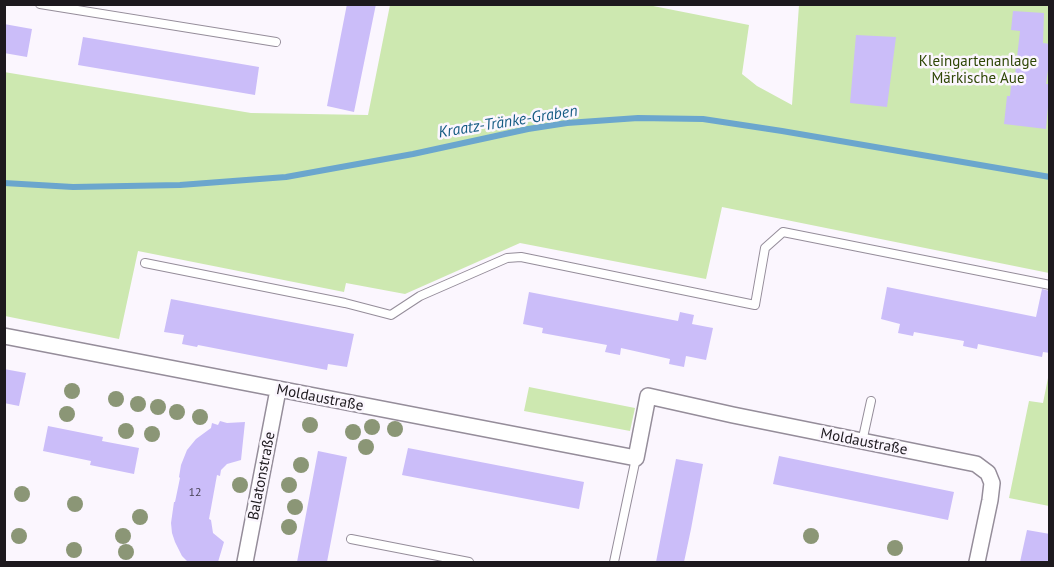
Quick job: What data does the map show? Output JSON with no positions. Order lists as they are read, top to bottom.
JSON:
{
  "streets": {
    "street": ["Moldaustraße", "Balatonstraße"]
  },
  "crossings": [
    ["Moldaustraße", "Balatonstraße"]
  ],
  "water": ["Kraatz-Tränke-Graben"],
  "parks": ["Kleingartenanlage Märkische Aue"],
  "house_numbers": ["12"]
}
